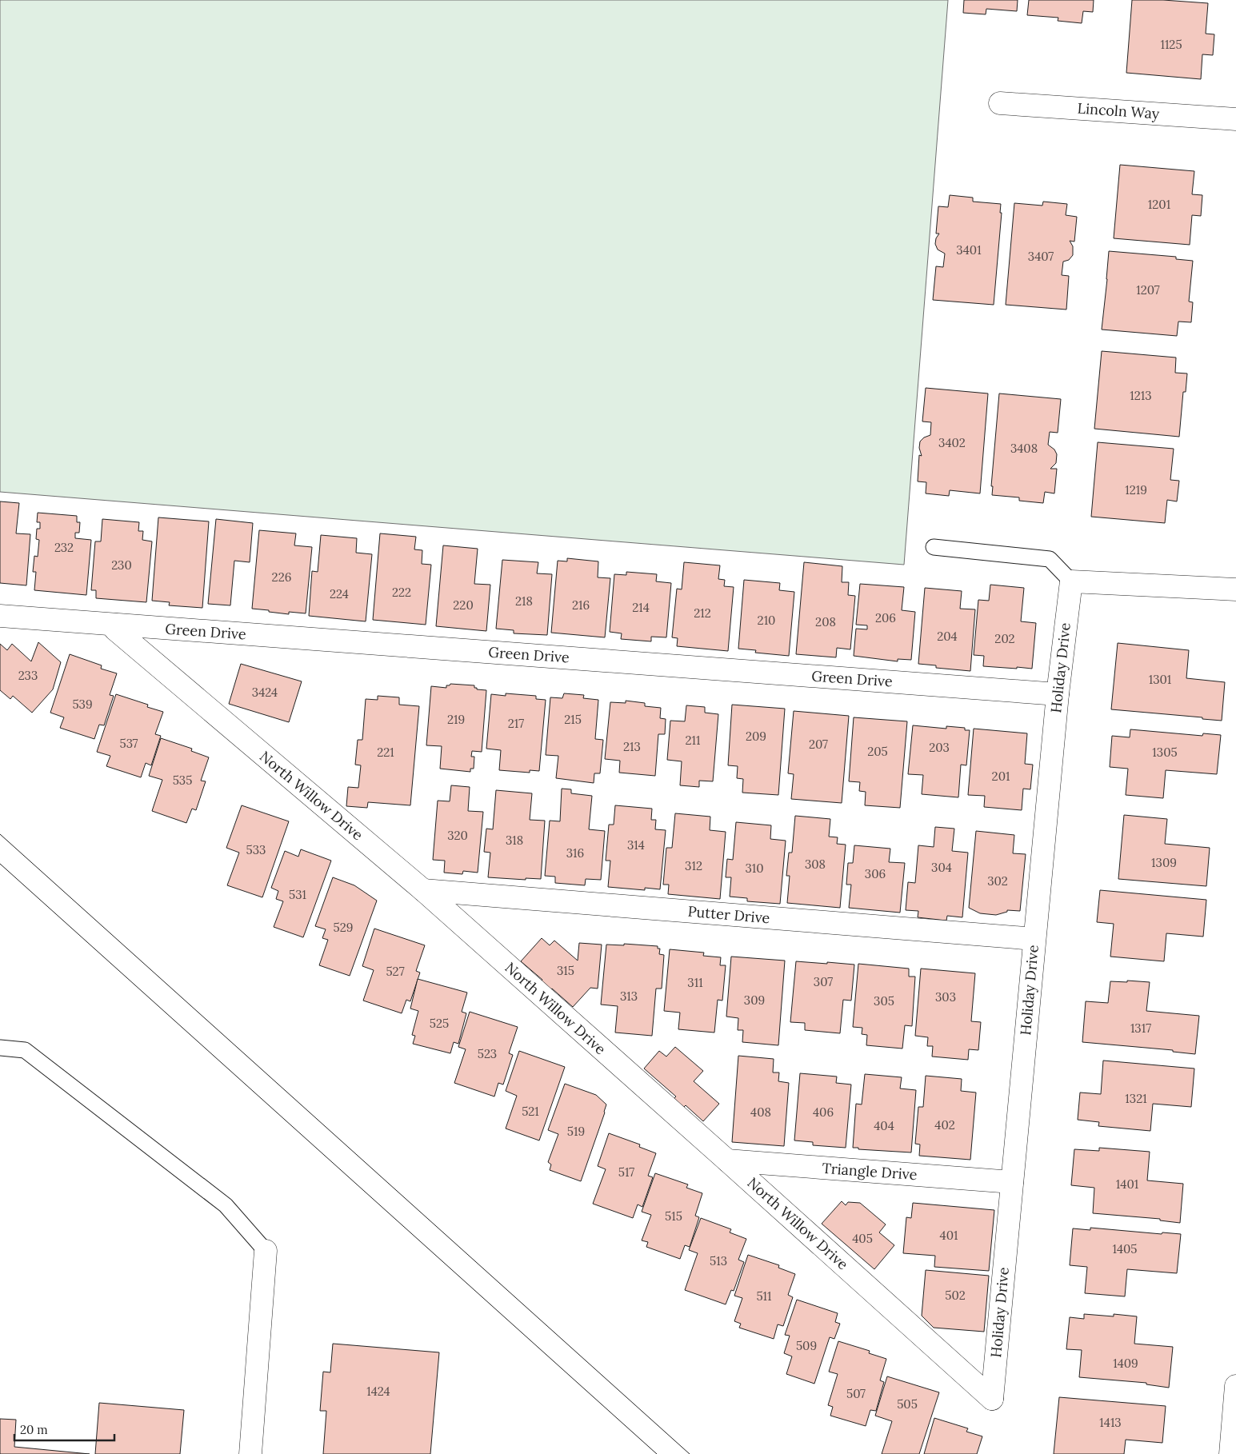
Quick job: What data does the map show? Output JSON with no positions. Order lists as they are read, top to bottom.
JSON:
{
  "streets": {
    "street": [
      "Lincoln Way",
      "Green Drive",
      "Holiday Drive",
      "North Willow Drive",
      "Putter Drive",
      "Triangle Drive"
    ]
  },
  "crossings": [
    ["Green Drive", "Holiday Drive"],
    ["Green Drive", "North Willow Drive"],
    ["Holiday Drive", "North Willow Drive"],
    ["Holiday Drive", "Putter Drive"],
    ["Holiday Drive", "Triangle Drive"],
    ["North Willow Drive", "Putter Drive"],
    ["North Willow Drive", "Triangle Drive"]
  ],
  "house_numbers": [
    "1125",
    "1201",
    "3401",
    "3407",
    "1207",
    "1213",
    "3402",
    "3408",
    "1219",
    "232",
    "230",
    "226",
    "222",
    "224",
    "218",
    "220",
    "216",
    "214",
    "212",
    "206",
    "210",
    "208",
    "204",
    "202",
    "233",
    "1301",
    "3424",
    "539",
    "219",
    "215",
    "217",
    "209",
    "211",
    "537",
    "207",
    "213",
    "203",
    "205",
    "221",
    "1305",
    "201",
    "535",
    "320",
    "318",
    "314",
    "533",
    "316",
    "1309",
    "308",
    "312",
    "304",
    "310",
    "306",
    "302",
    "531",
    "529",
    "315",
    "527",
    "307",
    "311",
    "313",
    "303",
    "309",
    "305",
    "525",
    "1317",
    "523",
    "1321",
    "521",
    "408",
    "406",
    "402",
    "404",
    "519",
    "517",
    "1401",
    "515",
    "401",
    "405",
    "1405",
    "513",
    "502",
    "511",
    "509",
    "1409",
    "1424",
    "507",
    "505",
    "1413"
  ],
  "scale_bar": "20 m"
}
